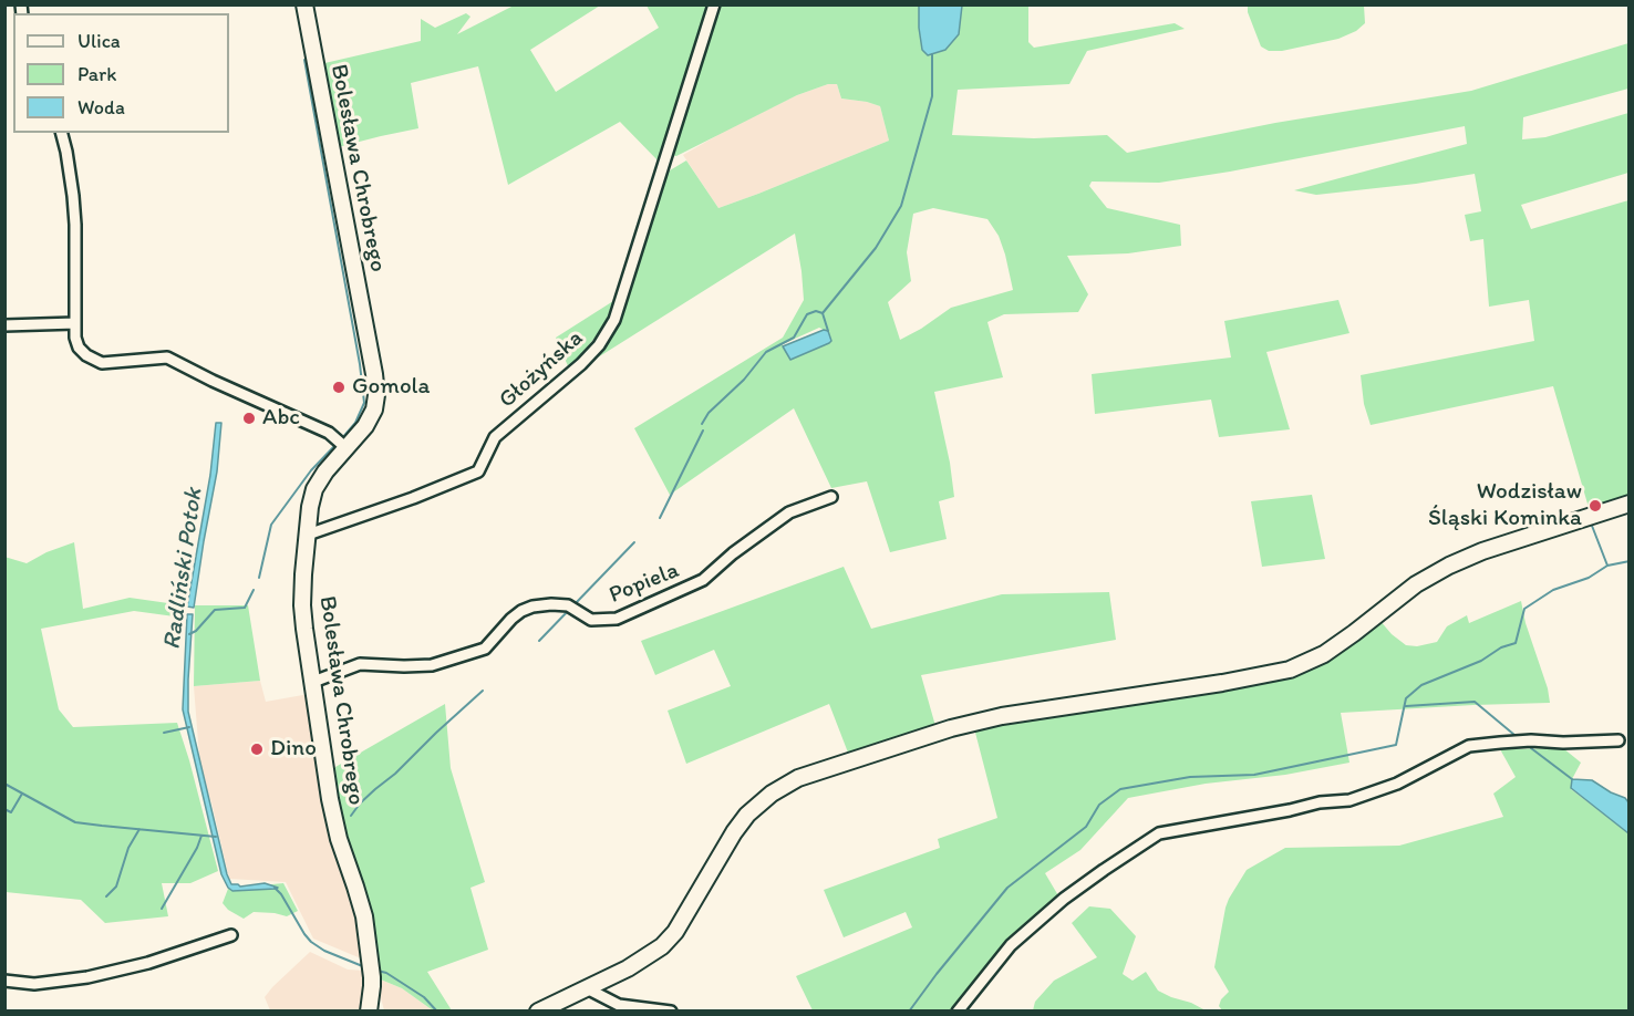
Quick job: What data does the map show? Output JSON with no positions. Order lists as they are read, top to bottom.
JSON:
{
  "streets": {
    "street": ["Bolesława Chrobrego", "Głożyńska", "Popiela"]
  },
  "crossings": [
    ["Bolesława Chrobrego", "Głożyńska"],
    ["Bolesława Chrobrego", "Popiela"]
  ],
  "water": ["Radliński Potok"],
  "places": [
    "Gomola",
    "Abc",
    "Wodzisław Śląski Kominka",
    "Dino"
  ],
  "legend": ["Ulica", "Park", "Woda"]
}
